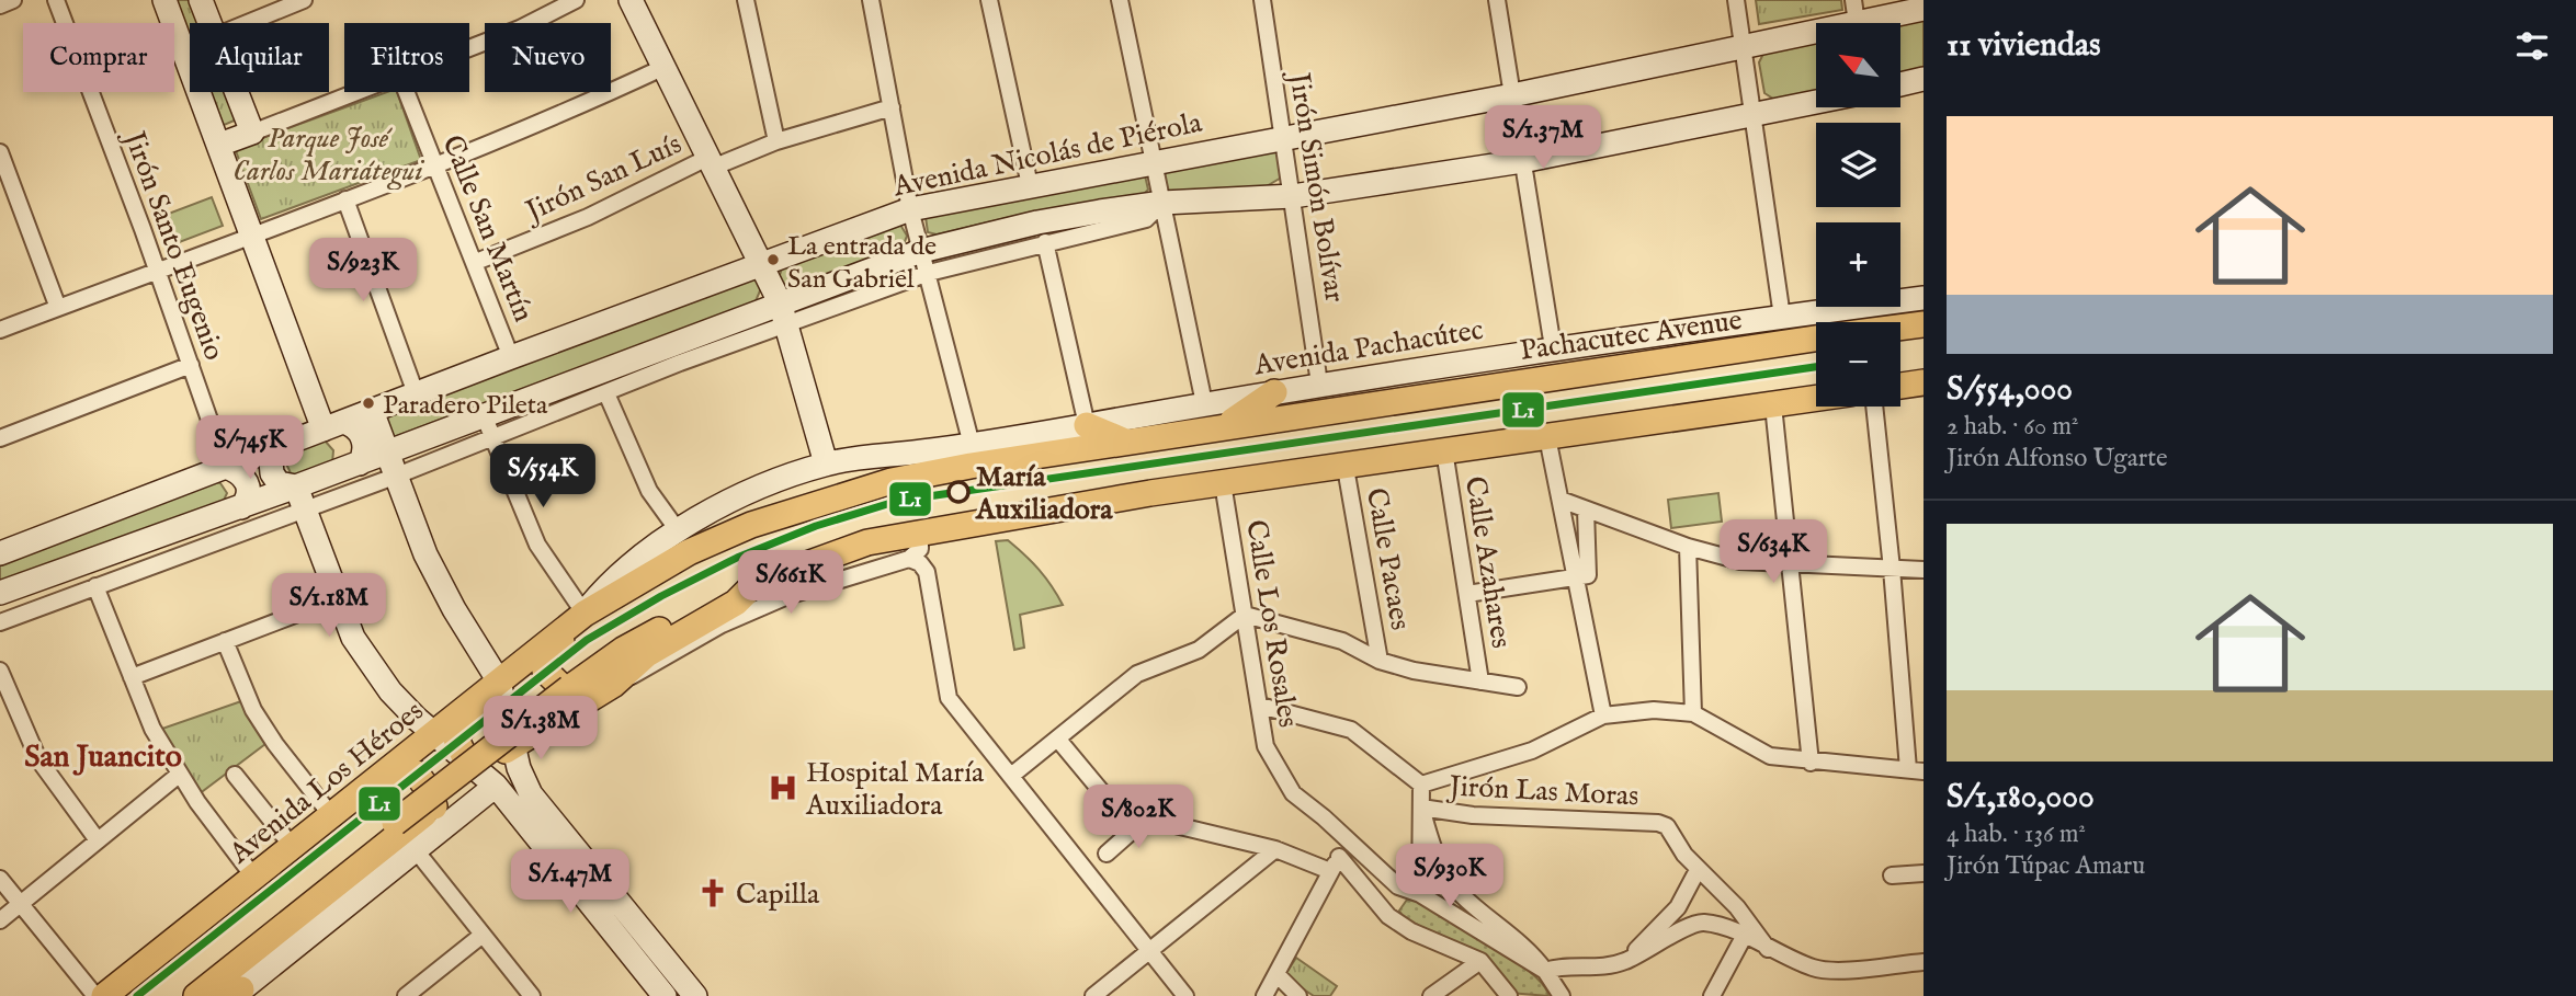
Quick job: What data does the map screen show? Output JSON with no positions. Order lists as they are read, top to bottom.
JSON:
{
  "streets": {
    "main road": [
      "Avenida Nicolás de Piérola",
      "Pachacutec Avenue",
      "Avenida Pachacútec",
      "Avenida Los Héroes"
    ],
    "street": [
      "Jirón San Luís",
      "Jirón Simón Bolívar",
      "Calle San Martín",
      "Jirón Santo Eugenio",
      "Calle Pacaes",
      "Calle Azahares",
      "Calle Los Rosales",
      "Jirón Las Moras"
    ]
  },
  "crossings": [
    ["Avenida Nicolás de Piérola", "Jirón Simón Bolívar"],
    ["Avenida Nicolás de Piérola", "Calle San Martín"],
    ["Avenida Nicolás de Piérola", "Jirón Santo Eugenio"],
    ["Jirón San Luís", "Calle San Martín"],
    ["Jirón Simón Bolívar", "Avenida Pachacútec"],
    ["Pachacutec Avenue", "Avenida Los Héroes"],
    ["Avenida Pachacútec", "Avenida Los Héroes"]
  ],
  "districts": ["San Juancito"],
  "parks": ["Parque José Carlos Mariátegui"],
  "places": {
    "other": ["La entrada de San Gabriel", "Paradero Pileta", "María Auxiliadora"],
    "hospital": ["Hospital María Auxiliadora"],
    "church": ["Capilla"]
  },
  "lines": ["transit line L1"],
  "north": "top left",
  "page": {
    "heading": "11 viviendas",
    "map_buttons": ["+", "−"],
    "chip": [
      "Comprar",
      "Alquilar",
      "Filtros",
      "Nuevo"
    ],
    "list": [
      {
        "name": "S/554,000",
        "note": "2 hab. · 60 m² · Jirón Alfonso Ugarte"
      },
      {
        "name": "S/1,180,000",
        "note": "4 hab. · 136 m² · Jirón Túpac Amaru"
      }
    ],
    "price": [
      "S/1.37M",
      "S/923K",
      "S/745K",
      "S/554K",
      "S/634K",
      "S/661K",
      "S/1.18M",
      "S/1.38M",
      "S/802K",
      "S/930K",
      "S/1.47M"
    ]
  }
}
